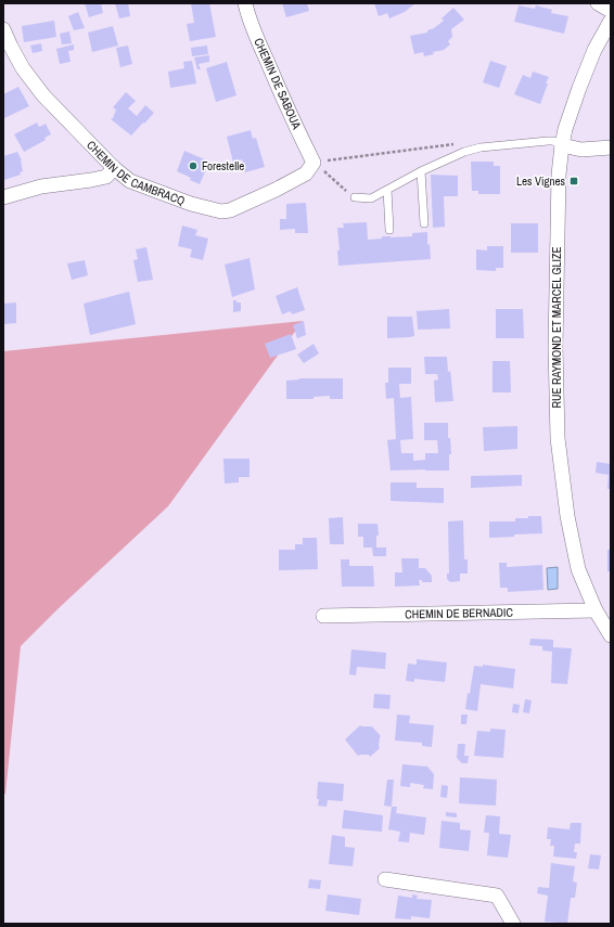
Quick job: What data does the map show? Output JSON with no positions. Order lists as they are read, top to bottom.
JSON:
{
  "streets": {
    "street": [
      "CHEMIN DE SABOUA",
      "CHEMIN DE CAMBRACQ",
      "RUE RAYMOND ET MARCEL GLIZE",
      "CHEMIN DE BERNADIC"
    ]
  },
  "crossings": [
    ["CHEMIN DE SABOUA", "CHEMIN DE CAMBRACQ"],
    ["RUE RAYMOND ET MARCEL GLIZE", "CHEMIN DE BERNADIC"]
  ],
  "places": {
    "other": ["Forestelle"],
    "transit": ["Les Vignes"]
  }
}
